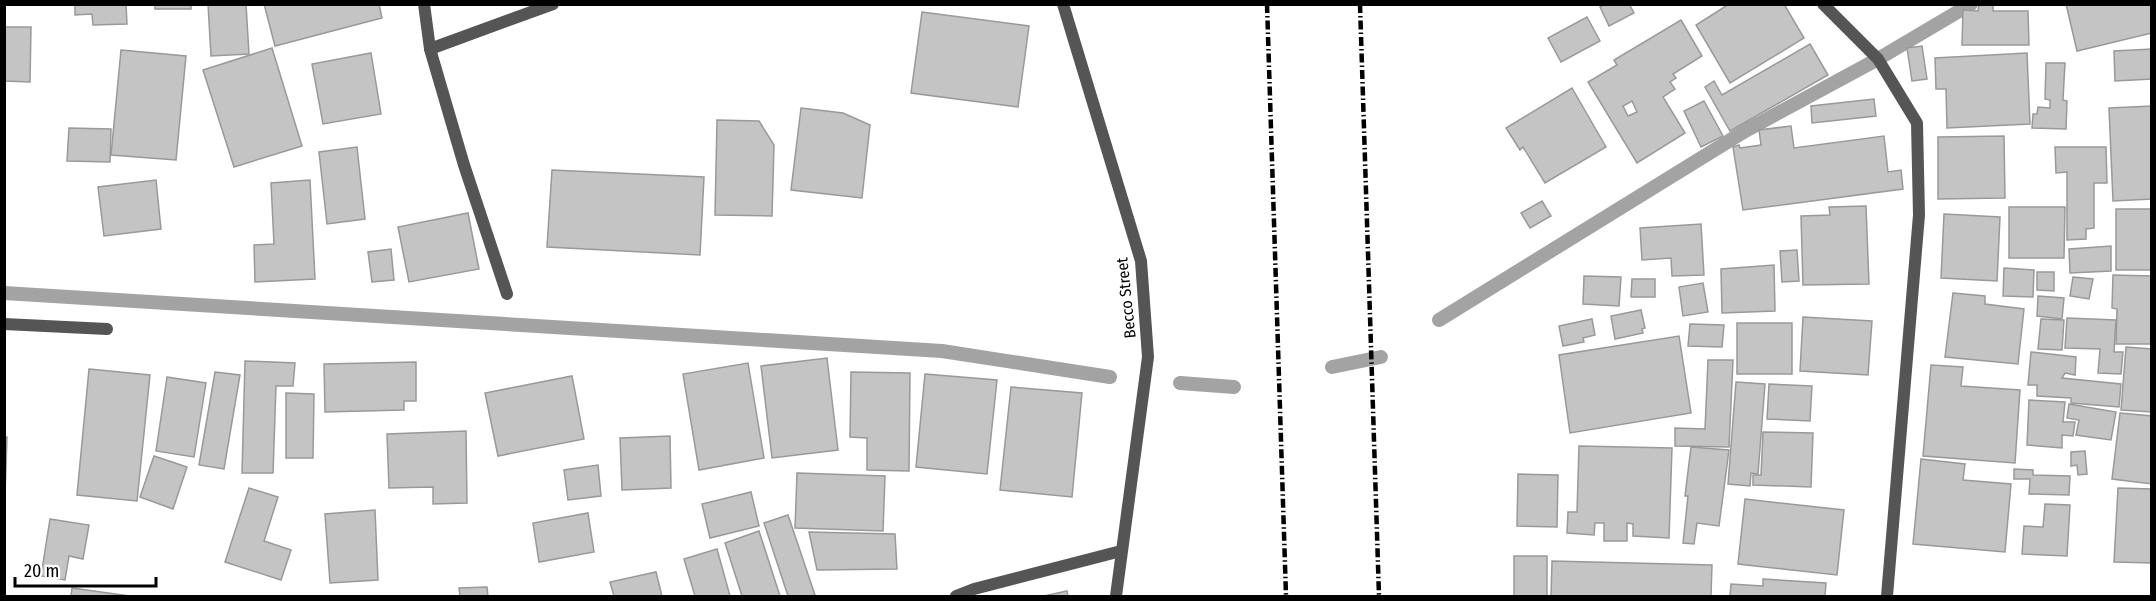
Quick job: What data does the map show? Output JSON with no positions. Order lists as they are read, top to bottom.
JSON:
{
  "streets": {
    "street": ["Becco Street"]
  },
  "scale_bar": "20 m"
}
